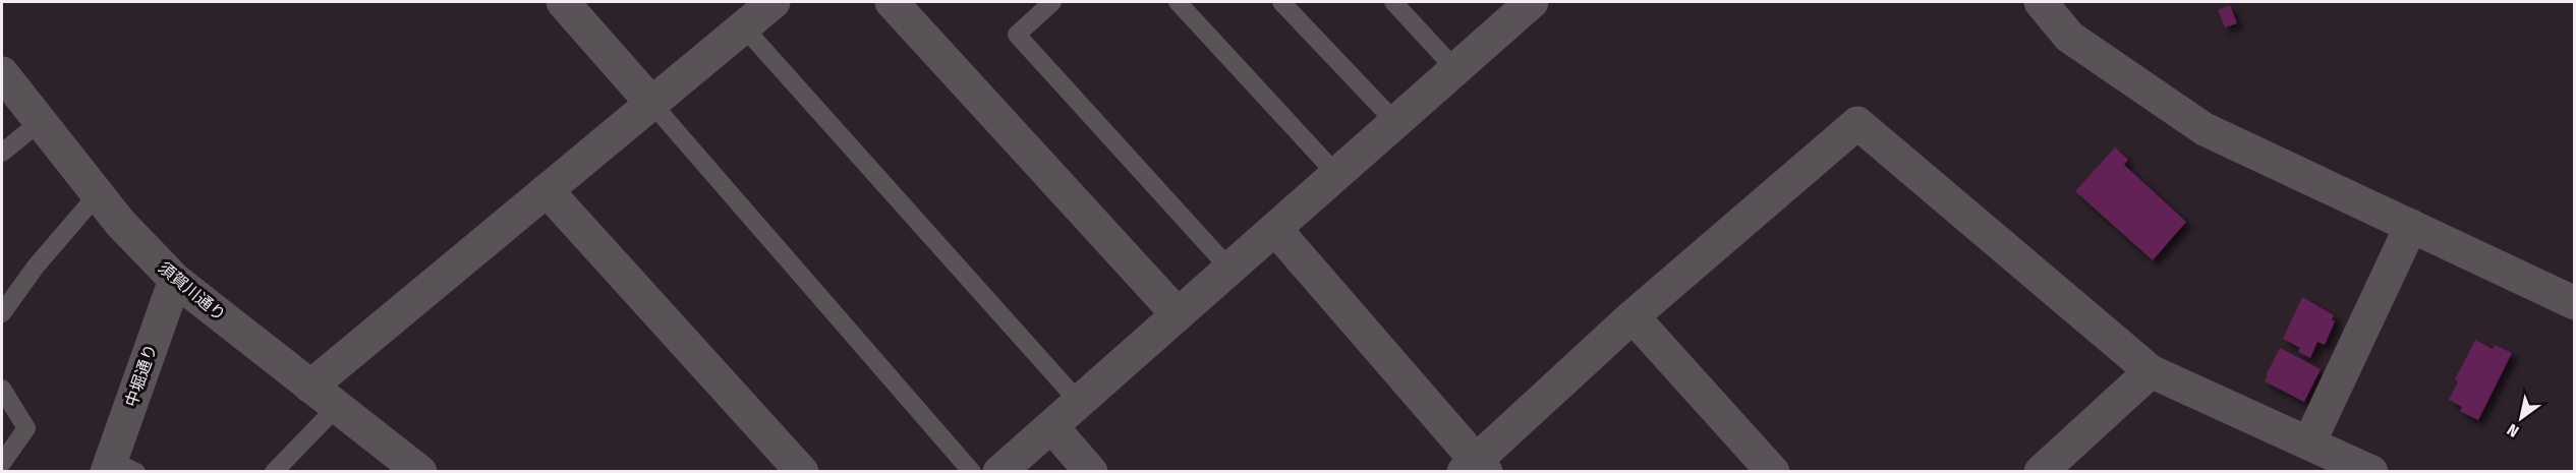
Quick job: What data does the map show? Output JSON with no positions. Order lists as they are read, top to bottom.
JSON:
{
  "streets": {
    "street": ["須賀川通り", "中堀通り"]
  },
  "crossings": [
    ["須賀川通り", "中堀通り"]
  ],
  "north": "bottom left"
}
